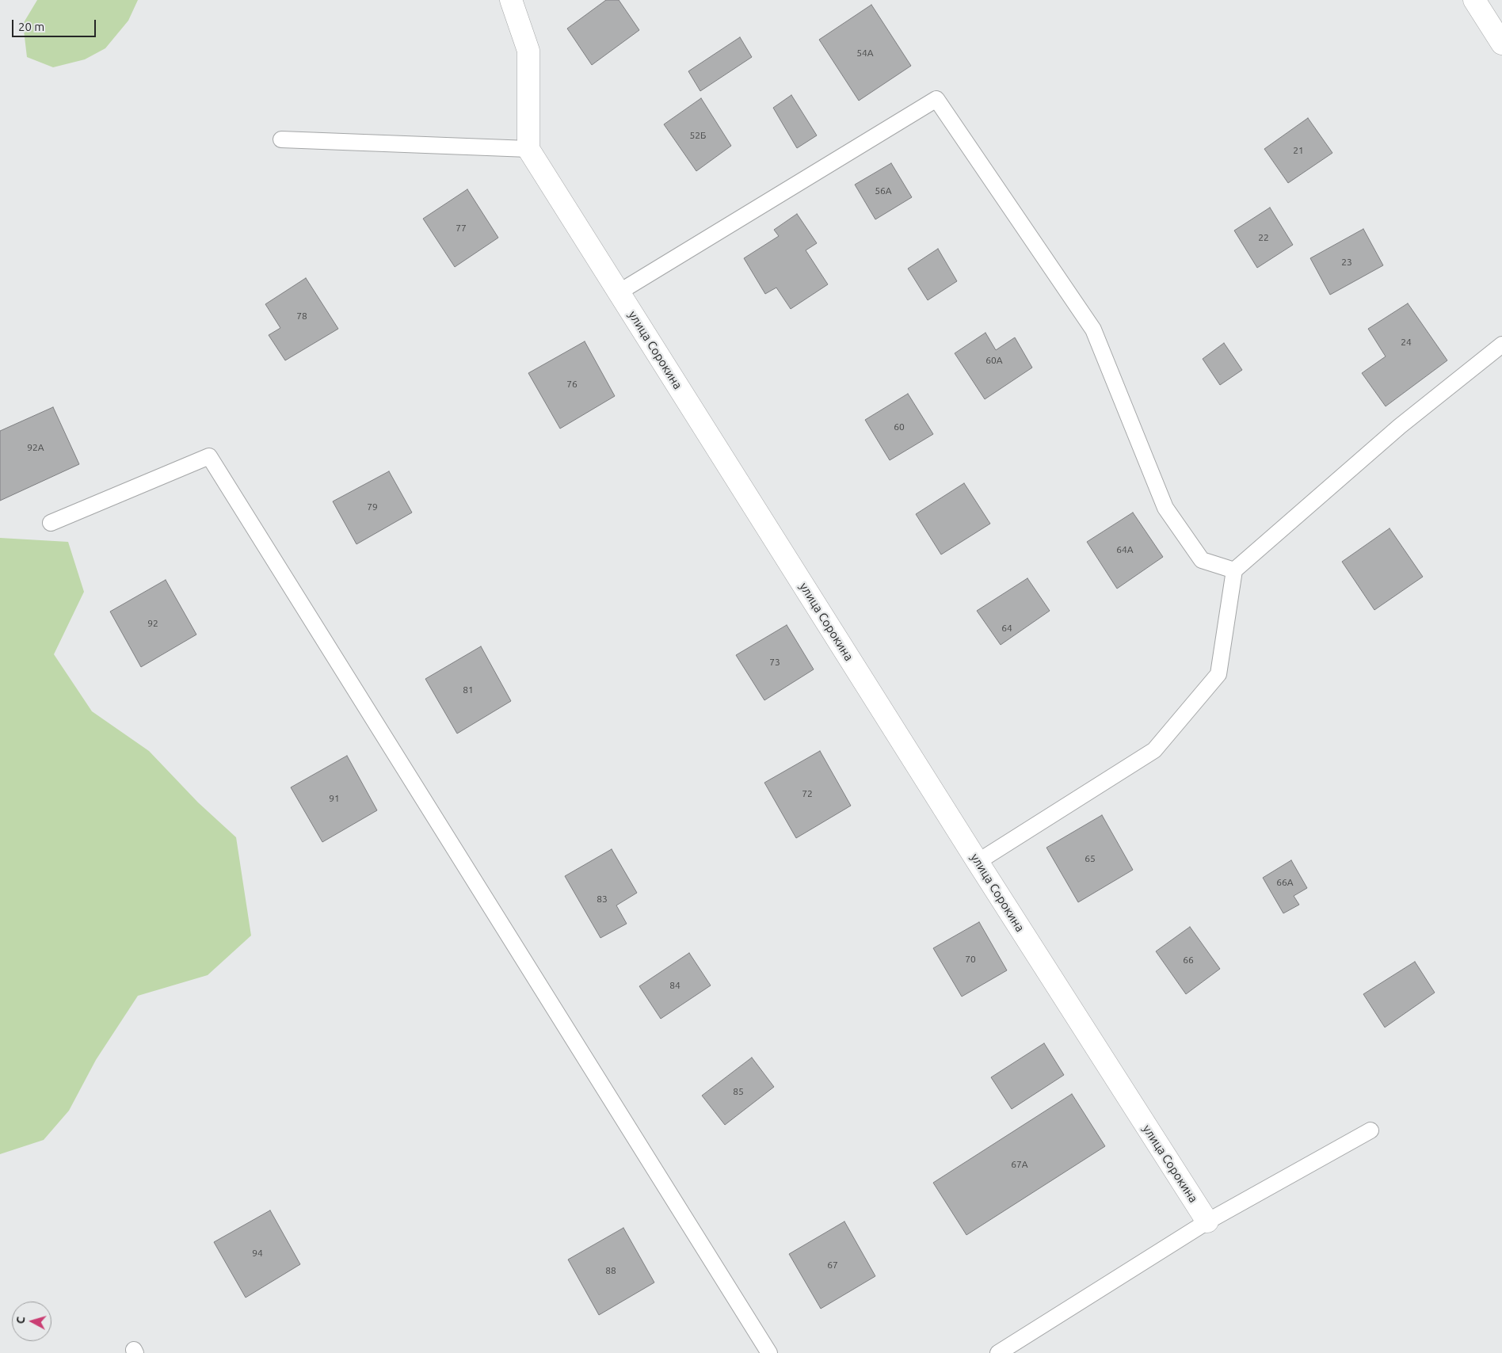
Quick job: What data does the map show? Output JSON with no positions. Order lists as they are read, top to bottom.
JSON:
{
  "streets": {
    "street": ["улица Сорокина"]
  },
  "house_numbers": [
    "54А",
    "52Б",
    "21",
    "56А",
    "77",
    "22",
    "23",
    "78",
    "24",
    "60А",
    "76",
    "60",
    "92А",
    "79",
    "64А",
    "92",
    "64",
    "73",
    "81",
    "72",
    "91",
    "65",
    "66А",
    "83",
    "70",
    "66",
    "84",
    "85",
    "67А",
    "94",
    "67",
    "88"
  ],
  "scale_bar": "20 m",
  "north": "left"
}
